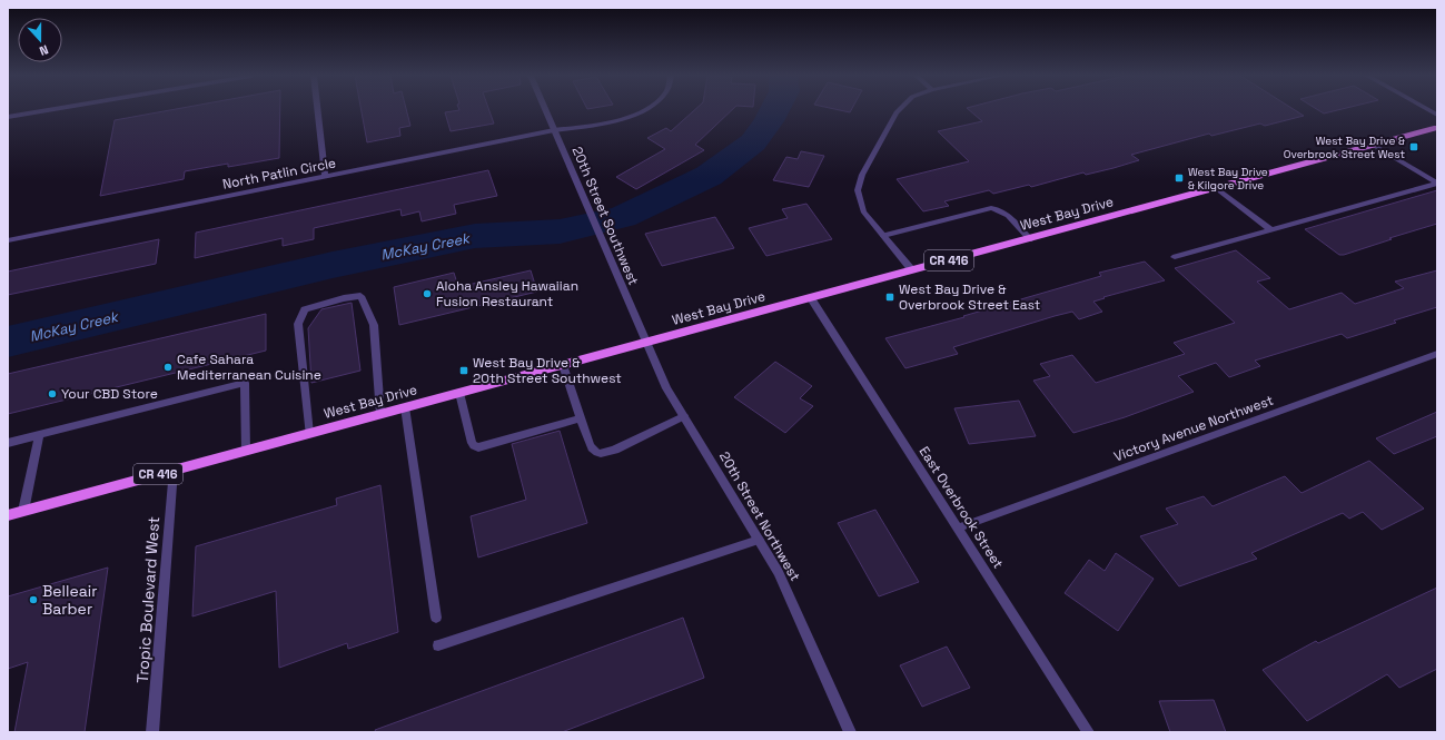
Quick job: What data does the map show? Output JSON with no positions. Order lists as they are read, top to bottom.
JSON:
{
  "streets": {
    "main road": ["West Bay Drive", "CR 416"],
    "street": [
      "North Patlin Circle",
      "20th Street Southwest",
      "Victory Avenue Northwest",
      "East Overbrook Street",
      "20th Street Northwest",
      "Tropic Boulevard West"
    ]
  },
  "crossings": [
    ["North Patlin Circle", "20th Street Southwest"],
    ["West Bay Drive", "20th Street Southwest"],
    ["West Bay Drive", "East Overbrook Street"],
    ["West Bay Drive", "20th Street Northwest"],
    ["West Bay Drive", "Tropic Boulevard West"],
    ["20th Street Southwest", "20th Street Northwest"],
    ["Victory Avenue Northwest", "East Overbrook Street"]
  ],
  "water": ["McKay Creek"],
  "places": {
    "transit": [
      "West Bay Drive & Overbrook Street West",
      "West Bay Drive & Kilgore Drive",
      "West Bay Drive & Overbrook Street East",
      "West Bay Drive & 20th Street Southwest"
    ],
    "other": [
      "Aloha Ansley Hawaiian Fusion Restaurant",
      "Cafe Sahara Mediterranean Cuisine",
      "Your CBD Store",
      "Belleair Barber"
    ]
  },
  "north": "bottom"
}
